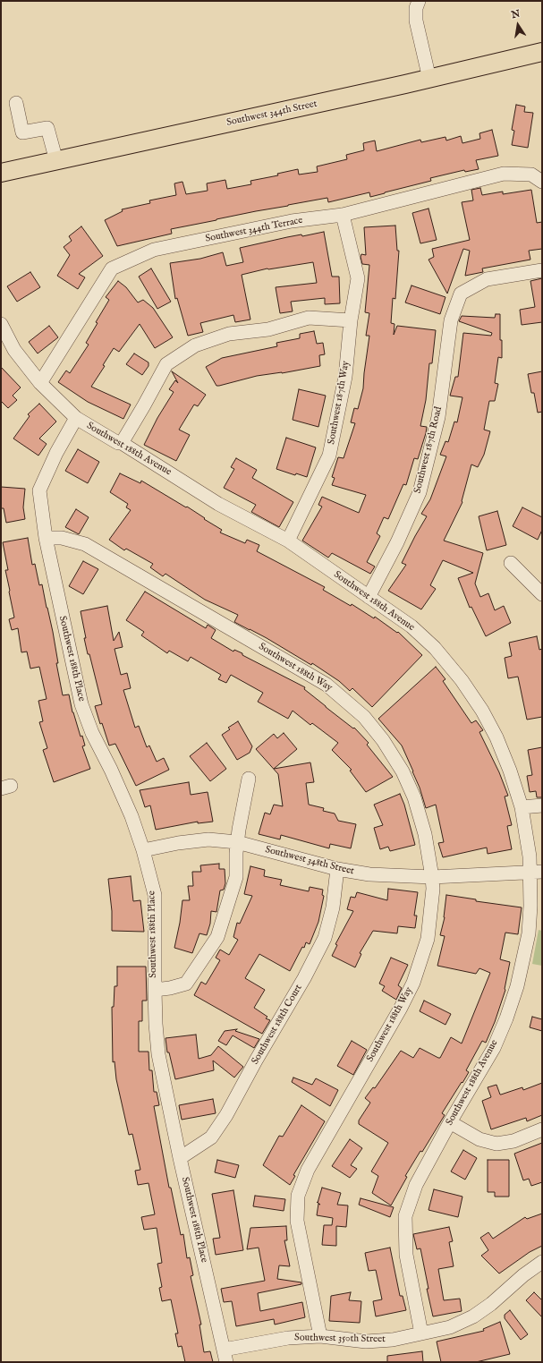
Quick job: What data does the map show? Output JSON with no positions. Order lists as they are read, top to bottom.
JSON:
{
  "streets": {
    "main road": ["Southwest 344th Street"],
    "street": [
      "Southwest 344th Terrace",
      "Southwest 187th Way",
      "Southwest 188th Avenue",
      "Southwest 187th Road",
      "Southwest 188th Place",
      "Southwest 188th Way",
      "Southwest 348th Street",
      "Southwest 188th Court",
      "Southwest 350th Street"
    ]
  },
  "crossings": [
    ["Southwest 344th Terrace", "Southwest 187th Way"],
    ["Southwest 344th Terrace", "Southwest 188th Avenue"],
    ["Southwest 187th Way", "Southwest 188th Avenue"],
    ["Southwest 188th Avenue", "Southwest 187th Road"],
    ["Southwest 188th Avenue", "Southwest 188th Place"],
    ["Southwest 188th Avenue", "Southwest 348th Street"],
    ["Southwest 188th Avenue", "Southwest 350th Street"],
    ["Southwest 188th Place", "Southwest 188th Way"],
    ["Southwest 188th Place", "Southwest 348th Street"],
    ["Southwest 188th Place", "Southwest 188th Court"],
    ["Southwest 188th Place", "Southwest 350th Street"],
    ["Southwest 188th Way", "Southwest 348th Street"],
    ["Southwest 188th Way", "Southwest 350th Street"],
    ["Southwest 348th Street", "Southwest 188th Court"]
  ],
  "north": "top"
}
